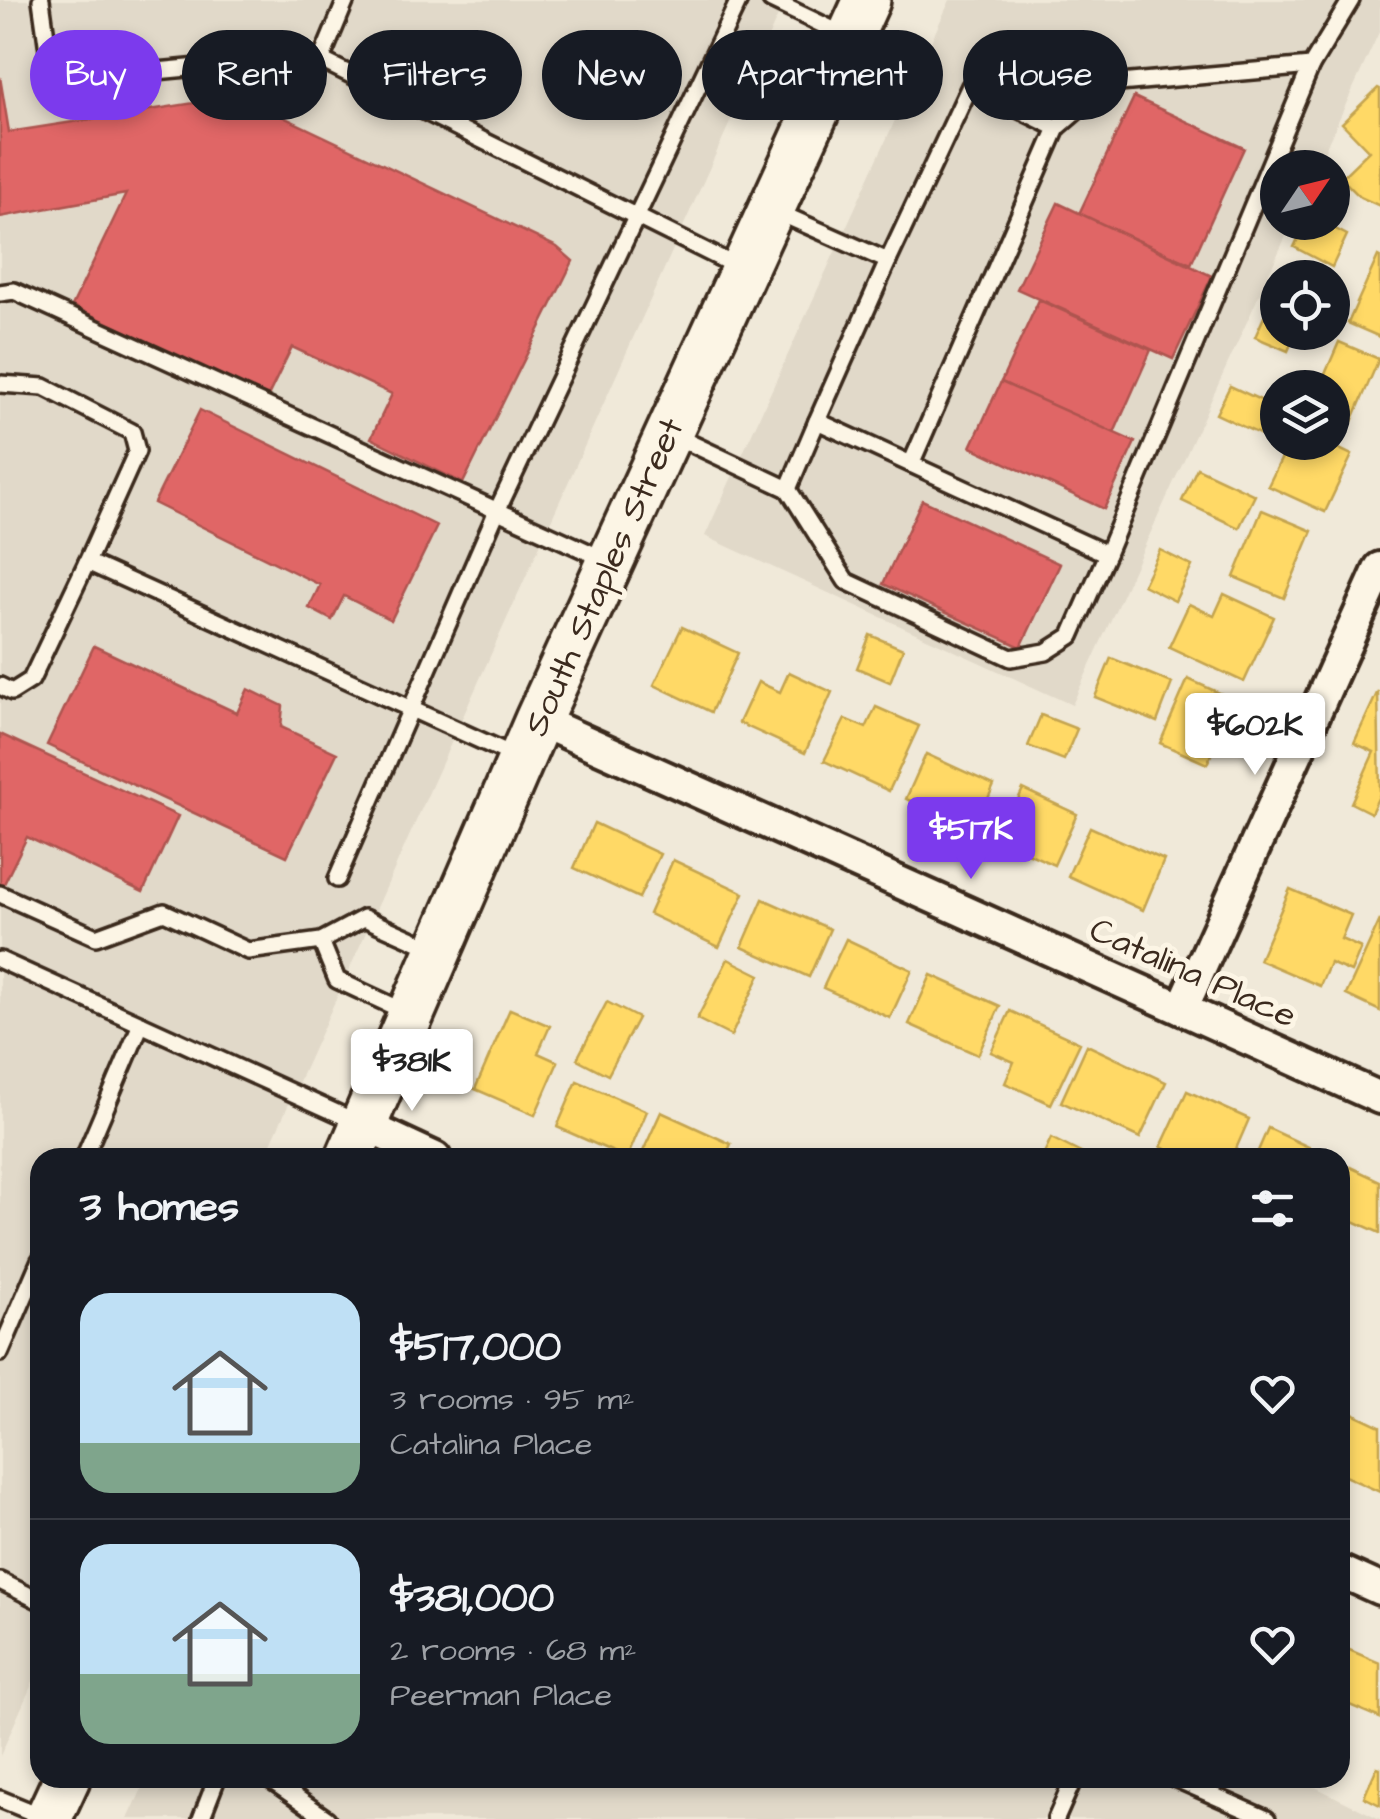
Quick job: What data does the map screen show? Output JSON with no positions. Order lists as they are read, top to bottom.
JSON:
{
  "streets": {
    "main road": ["South Staples Street"],
    "street": ["Catalina Place"]
  },
  "crossings": [
    ["South Staples Street", "Catalina Place"]
  ],
  "north": "top right",
  "page": {
    "chip": [
      "Buy",
      "Rent",
      "Filters",
      "New",
      "Apartment",
      "House"
    ],
    "price": ["$602K", "$517K", "$381K"],
    "heading": "3 homes",
    "list": [
      {
        "name": "$517,000",
        "note": "3 rooms · 95 m² · Catalina Place"
      },
      {
        "name": "$381,000",
        "note": "2 rooms · 68 m² · Peerman Place"
      }
    ]
  }
}
